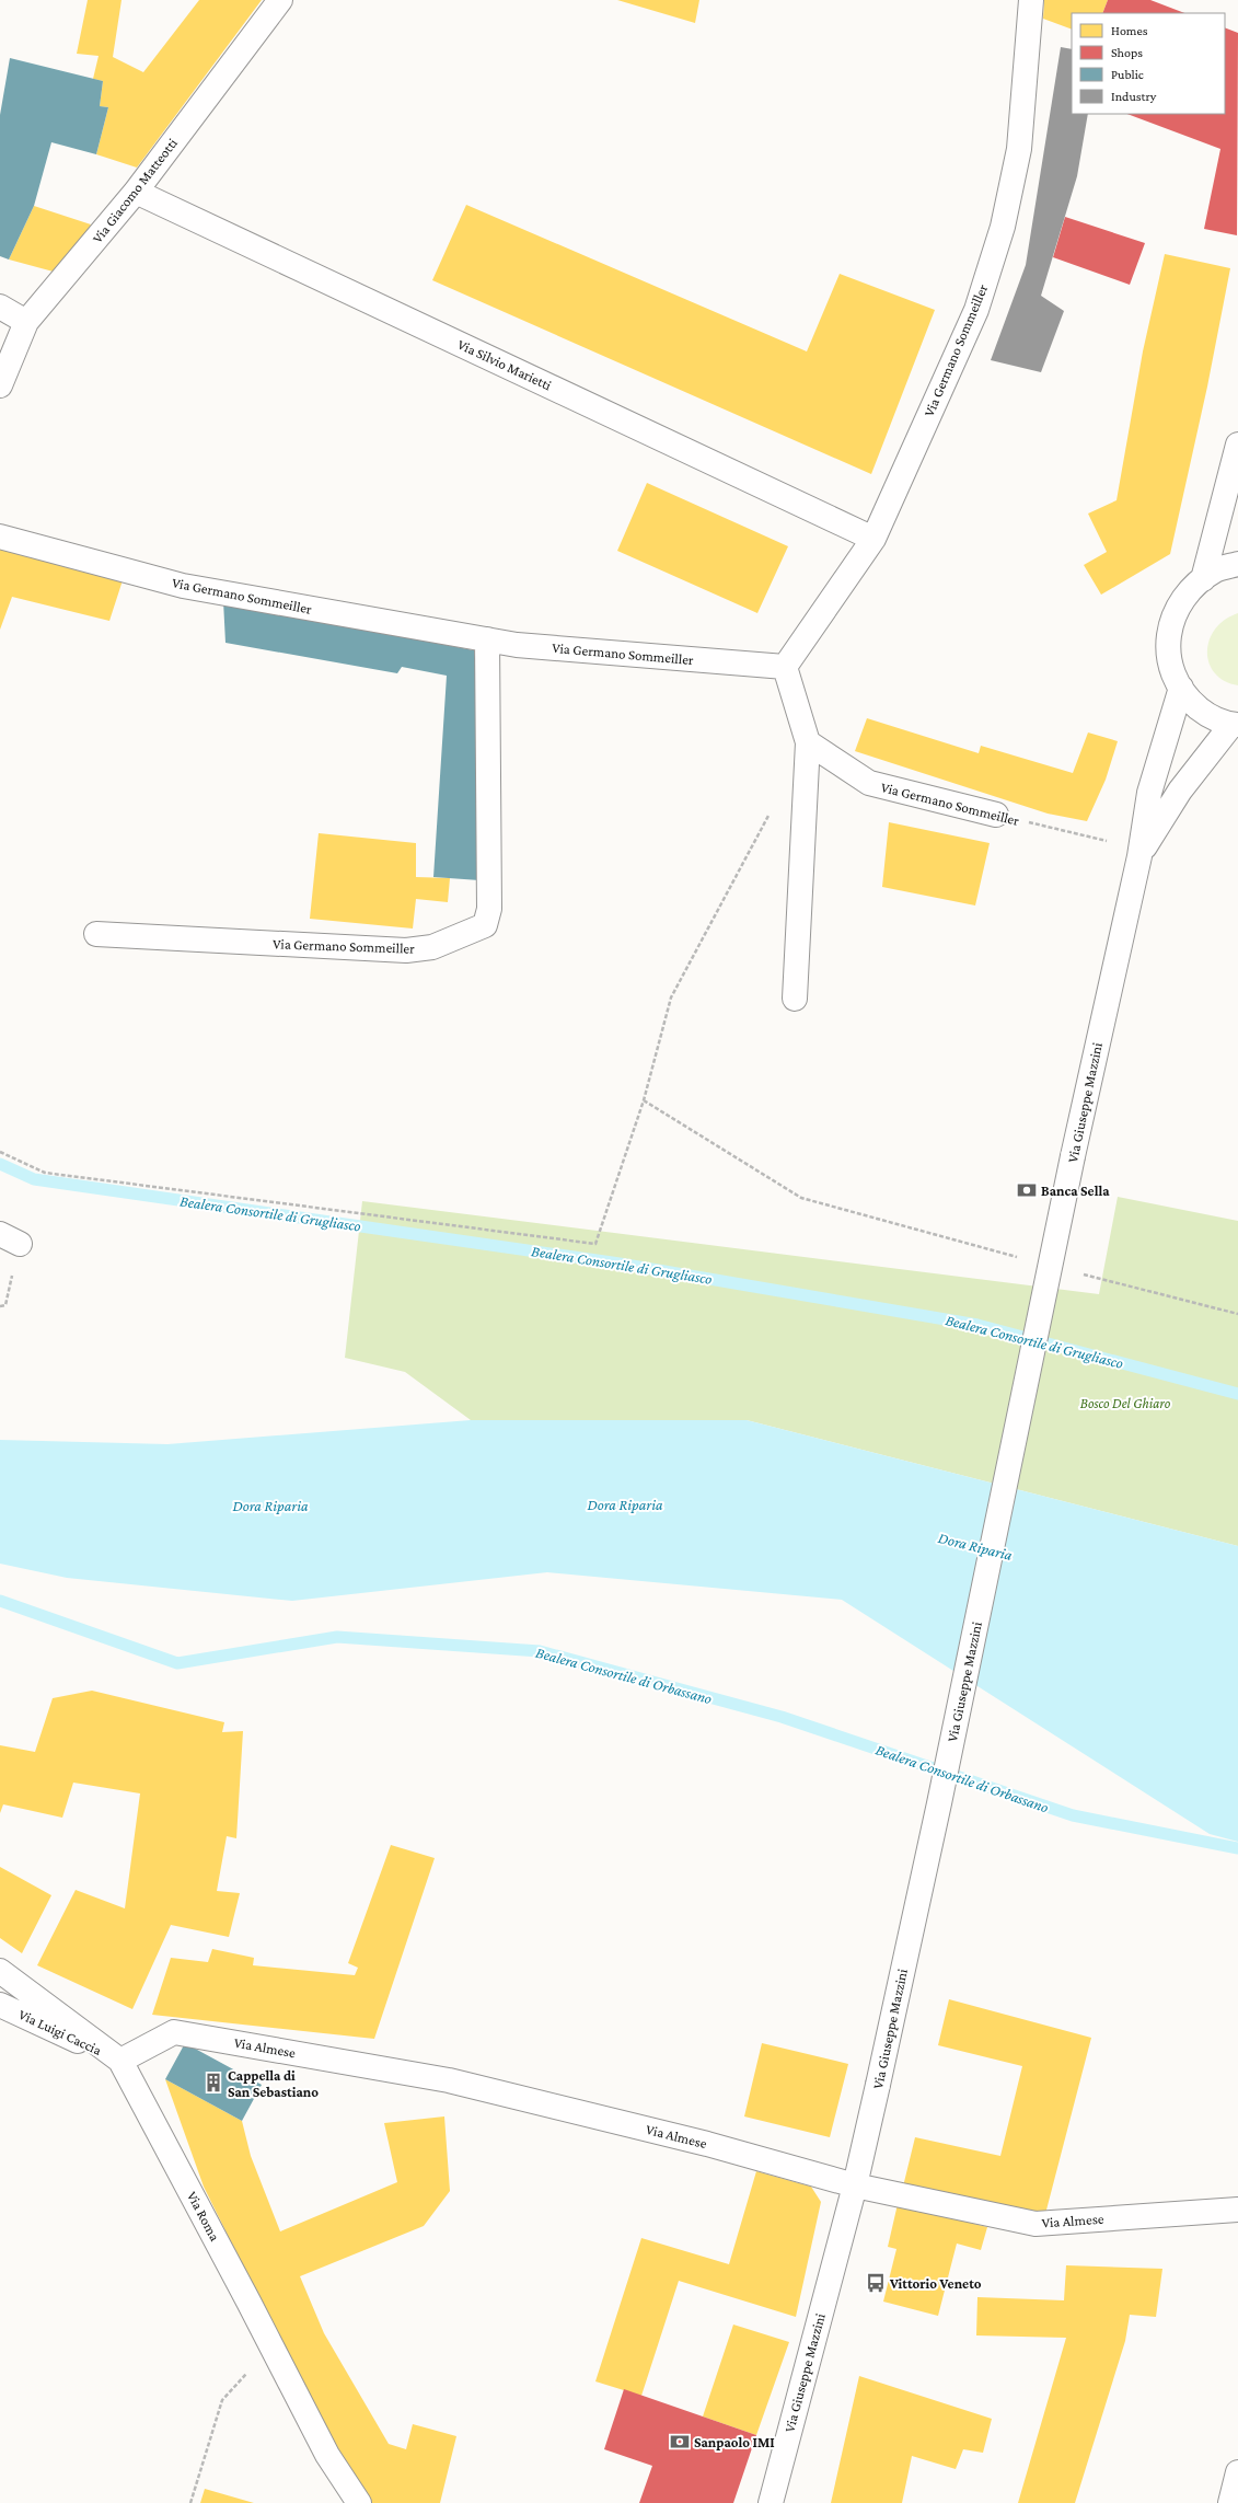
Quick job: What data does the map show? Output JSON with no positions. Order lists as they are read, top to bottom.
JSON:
{
  "streets": {
    "street": [
      "Via Giacomo Matteotti",
      "Via Germano Sommeiller",
      "Via Silvio Marietti",
      "Via Giuseppe Mazzini",
      "Via Luigi Caccia",
      "Via Almese",
      "Via Roma"
    ]
  },
  "crossings": [
    ["Via Giacomo Matteotti", "Via Silvio Marietti"],
    ["Via Germano Sommeiller", "Via Silvio Marietti"],
    ["Via Giuseppe Mazzini", "Via Almese"],
    ["Via Luigi Caccia", "Via Almese"],
    ["Via Luigi Caccia", "Via Roma"],
    ["Via Almese", "Via Roma"]
  ],
  "water": ["Bealera Consortile di Grugliasco", "Dora Riparia", "Bealera Consortile di Orbassano"],
  "parks": ["Bosco Del Ghiaro"],
  "places": {
    "bank": ["Banca Sella", "Sanpaolo IMI"],
    "building": ["Cappella di San Sebastiano"],
    "bus stop": ["Vittorio Veneto"]
  },
  "legend": [
    "Homes",
    "Shops",
    "Public",
    "Industry"
  ]
}
